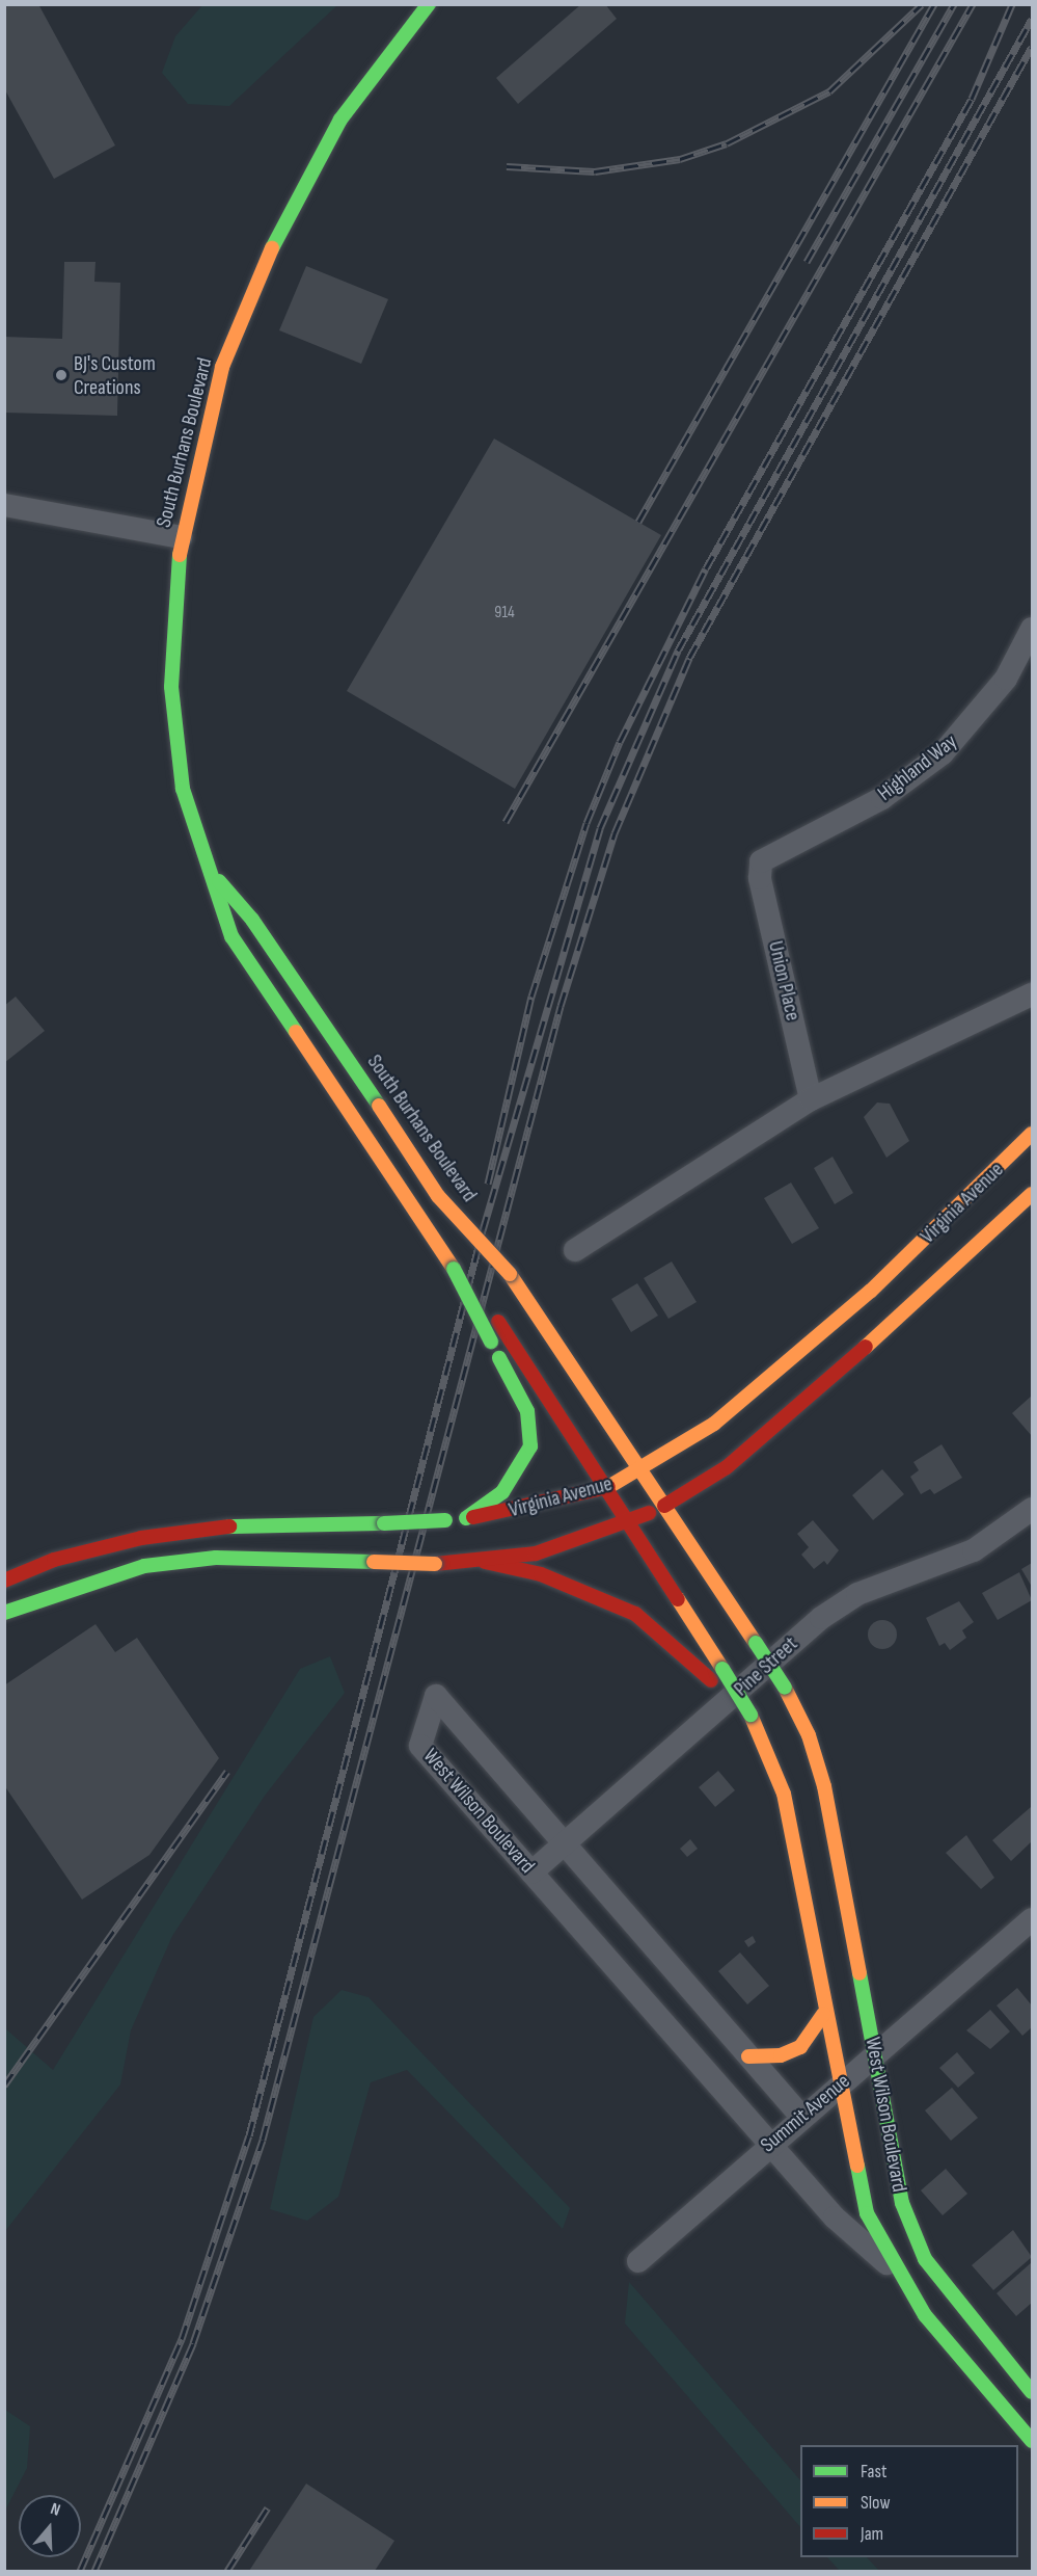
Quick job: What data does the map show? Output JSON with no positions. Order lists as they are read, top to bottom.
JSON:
{
  "streets": {
    "main road": ["South Burhans Boulevard", "Virginia Avenue", "West Wilson Boulevard"],
    "street": [
      "Highland Way",
      "Union Place",
      "Pine Street",
      "Summit Avenue"
    ]
  },
  "crossings": [
    ["South Burhans Boulevard", "Virginia Avenue"],
    ["South Burhans Boulevard", "West Wilson Boulevard"],
    ["Highland Way", "Union Place"],
    ["Virginia Avenue", "West Wilson Boulevard"],
    ["Pine Street", "West Wilson Boulevard"],
    ["West Wilson Boulevard", "Summit Avenue"]
  ],
  "places": ["BJ's Custom Creations"],
  "house_numbers": ["914"],
  "legend": ["Fast", "Slow", "Jam"],
  "north": "top"
}
